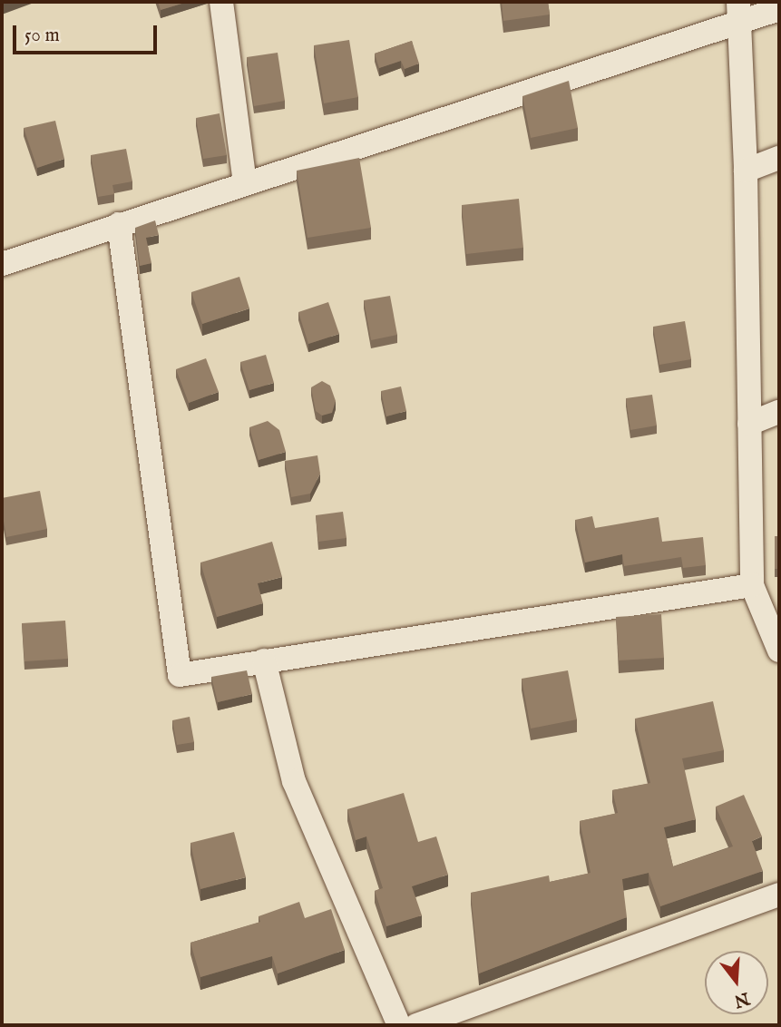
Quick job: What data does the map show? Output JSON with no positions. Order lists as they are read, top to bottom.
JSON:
{
  "scale_bar": "50 m",
  "north": "bottom"
}
